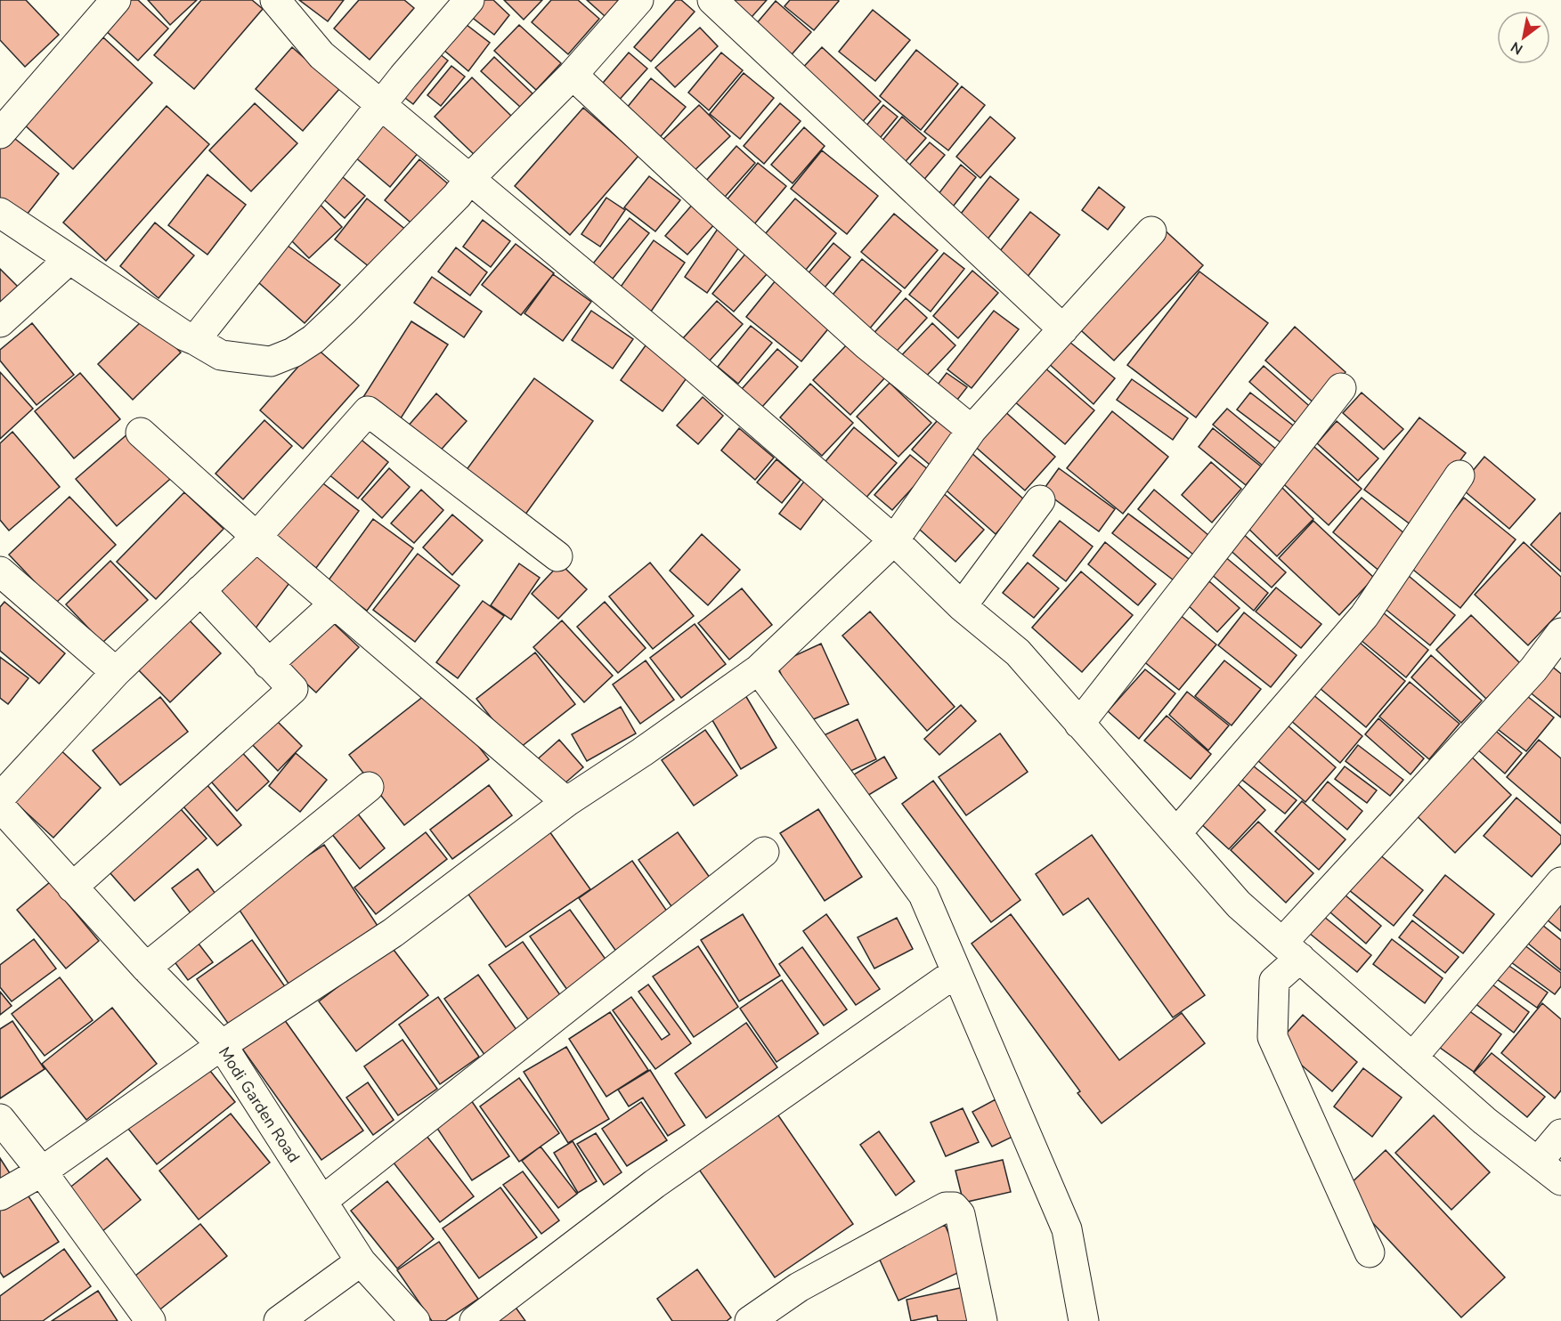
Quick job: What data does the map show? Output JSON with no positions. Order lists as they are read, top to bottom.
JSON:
{
  "streets": {
    "street": ["Modi Garden Road"]
  },
  "north": "bottom left"
}
